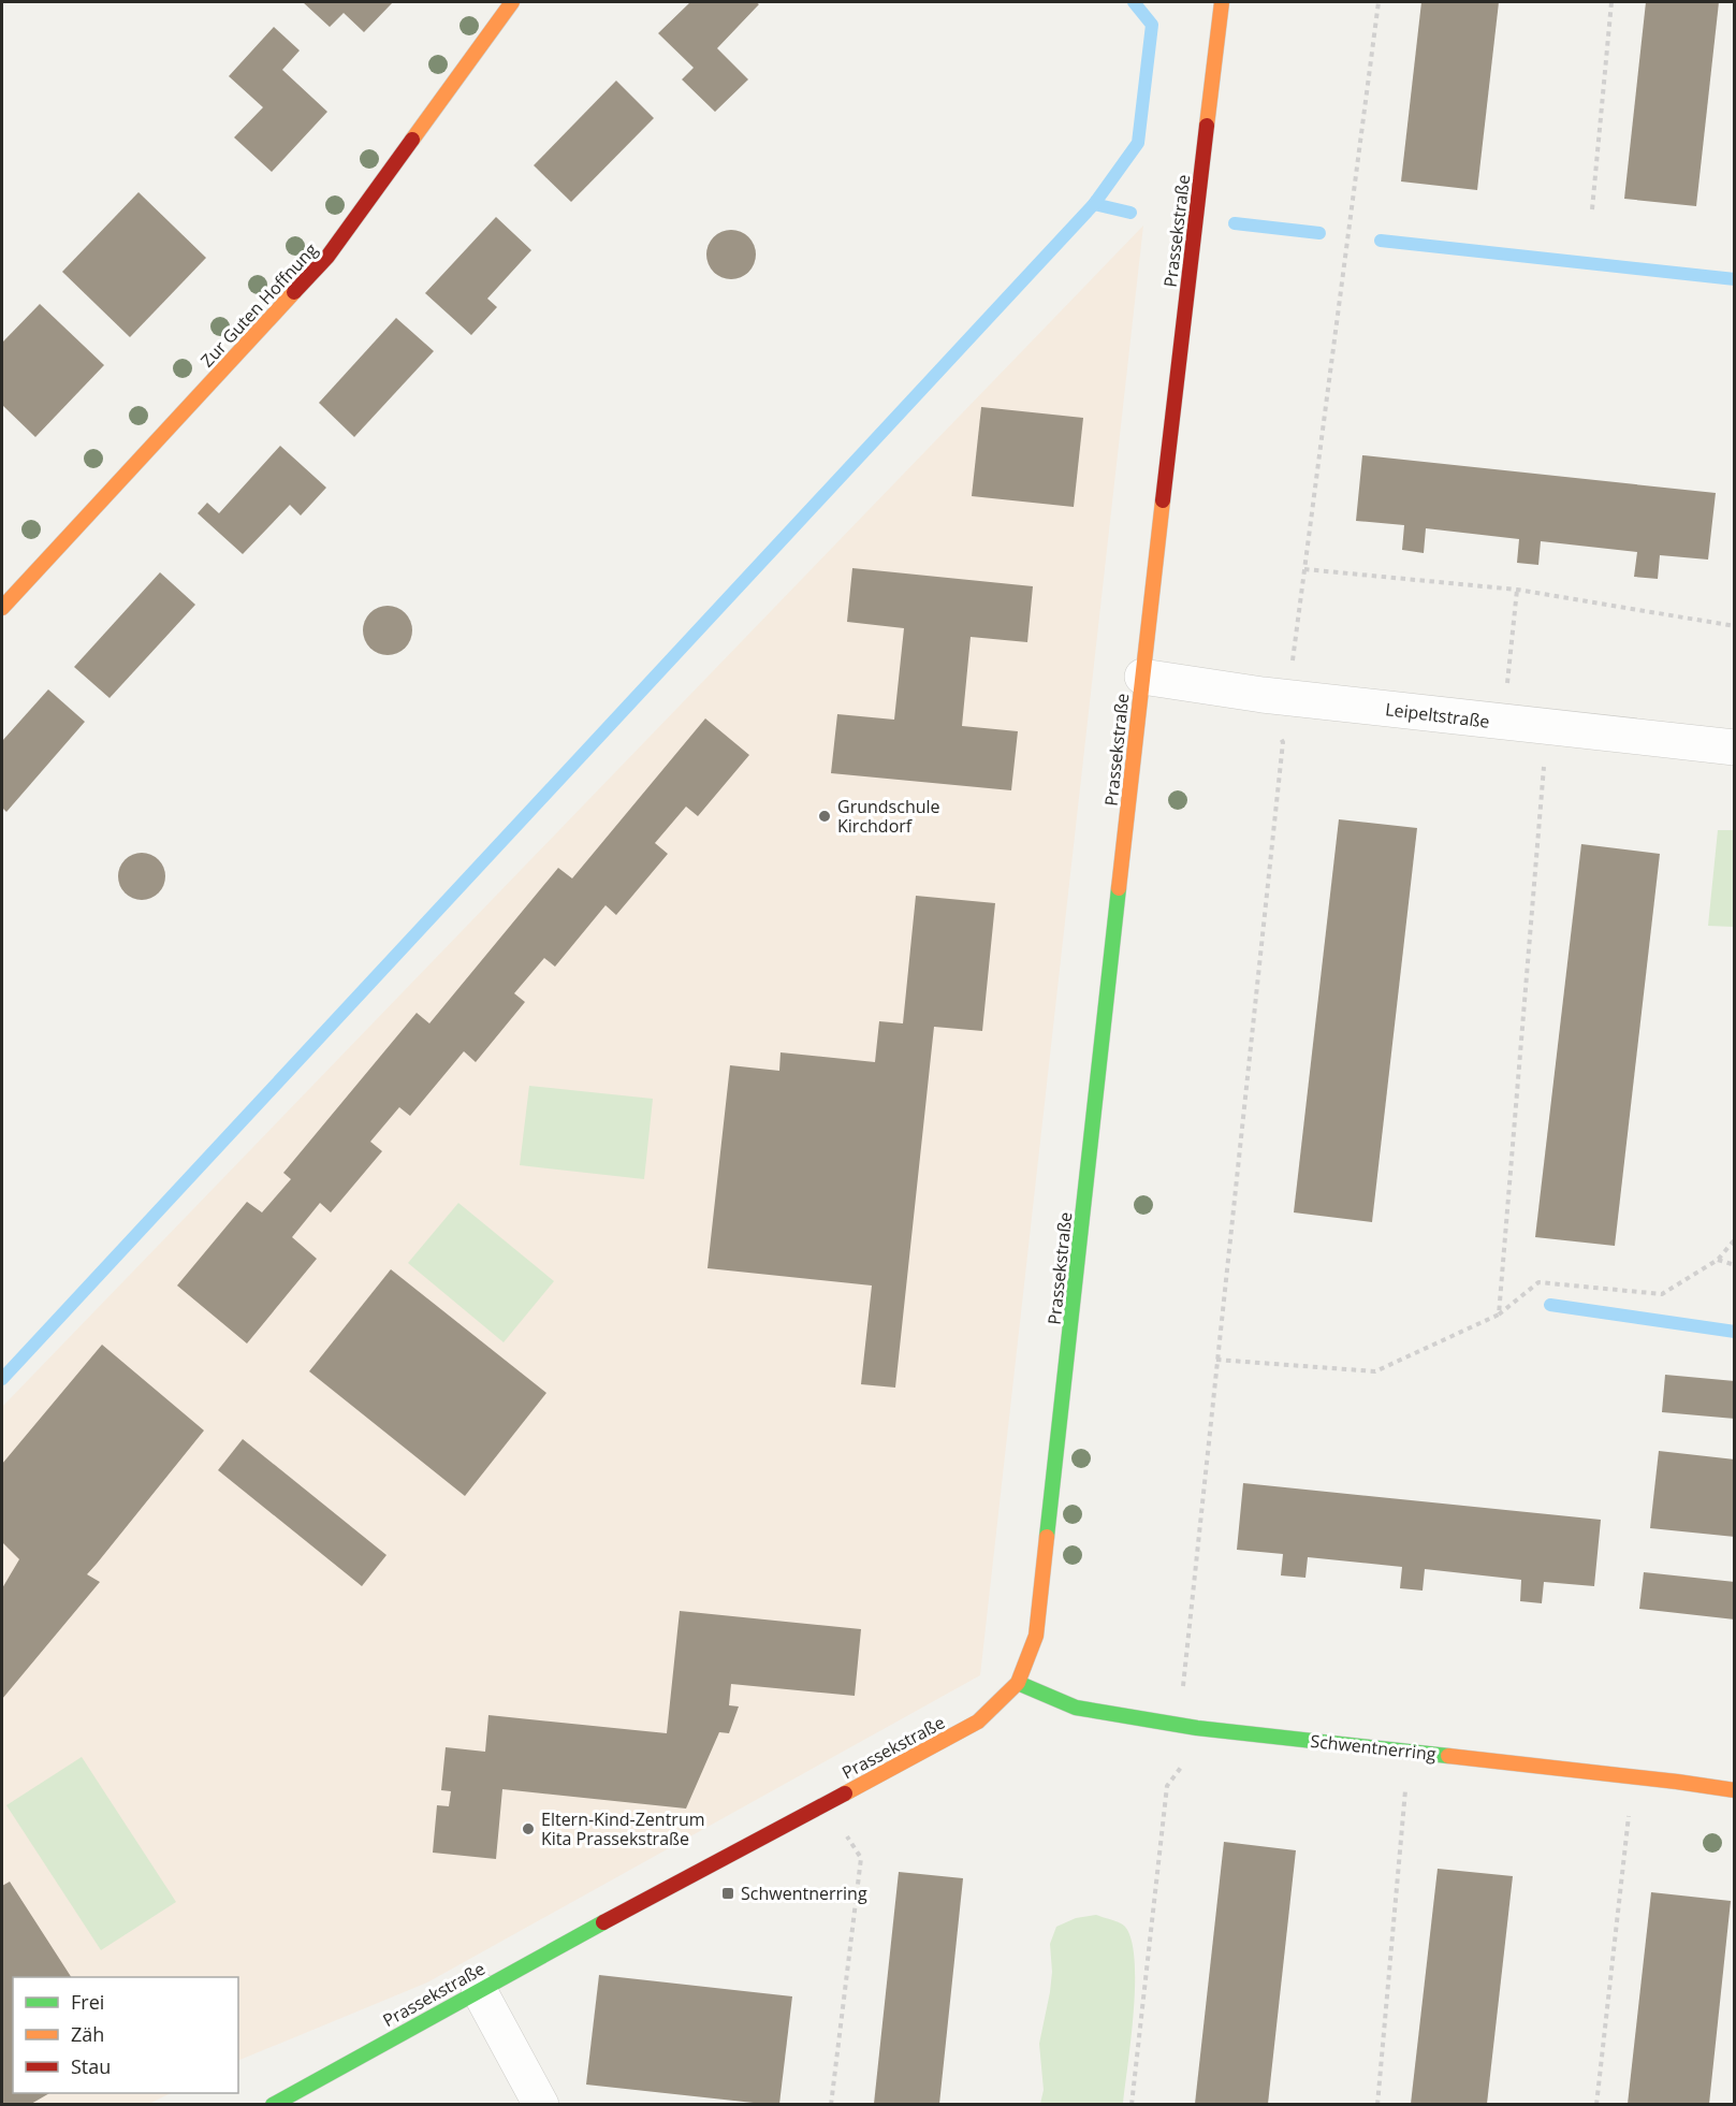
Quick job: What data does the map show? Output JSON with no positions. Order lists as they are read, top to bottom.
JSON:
{
  "streets": {
    "street": [
      "Prassekstraße",
      "Zur Guten Hoffnung",
      "Leipeltstraße",
      "Schwentnerring"
    ]
  },
  "crossings": [
    ["Prassekstraße", "Leipeltstraße"],
    ["Prassekstraße", "Schwentnerring"]
  ],
  "places": {
    "other": ["Grundschule Kirchdorf", "Eltern-Kind-Zentrum Kita Prassekstraße"],
    "transit": ["Schwentnerring"]
  },
  "legend": ["Frei", "Zäh", "Stau"]
}
